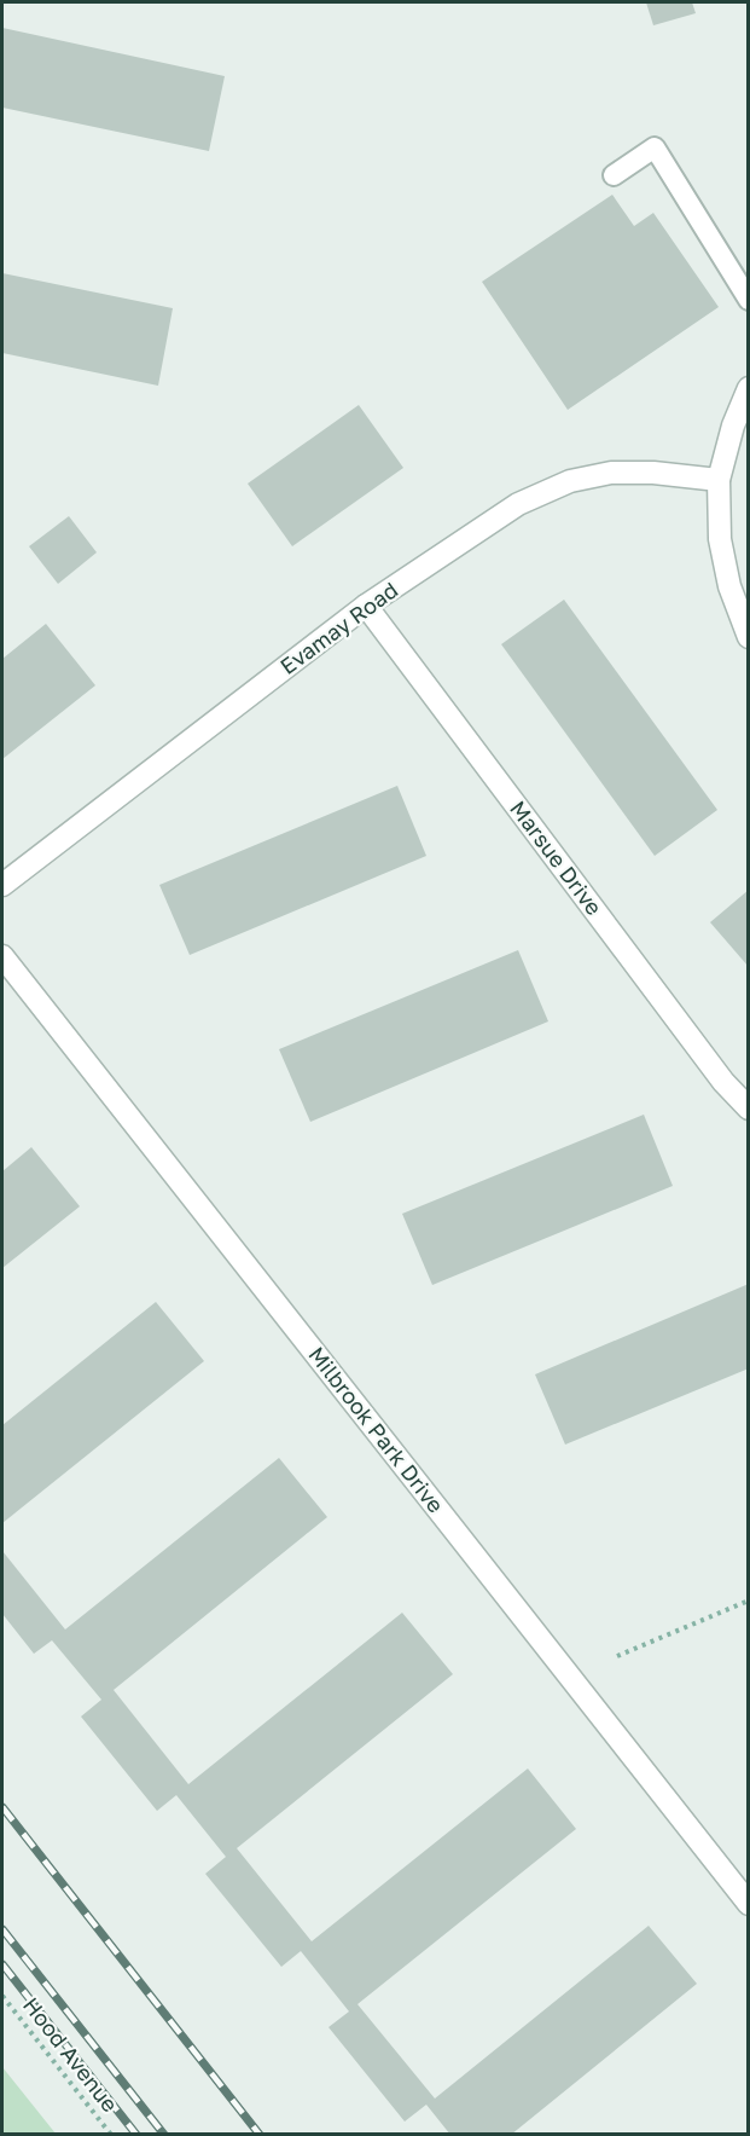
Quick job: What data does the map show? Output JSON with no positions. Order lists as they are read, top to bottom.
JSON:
{
  "streets": {
    "street": ["Evamay Road", "Marsue Drive", "Milbrook Park Drive"],
    "path": ["Hood Avenue"]
  },
  "crossings": [
    ["Evamay Road", "Marsue Drive"]
  ]
}
